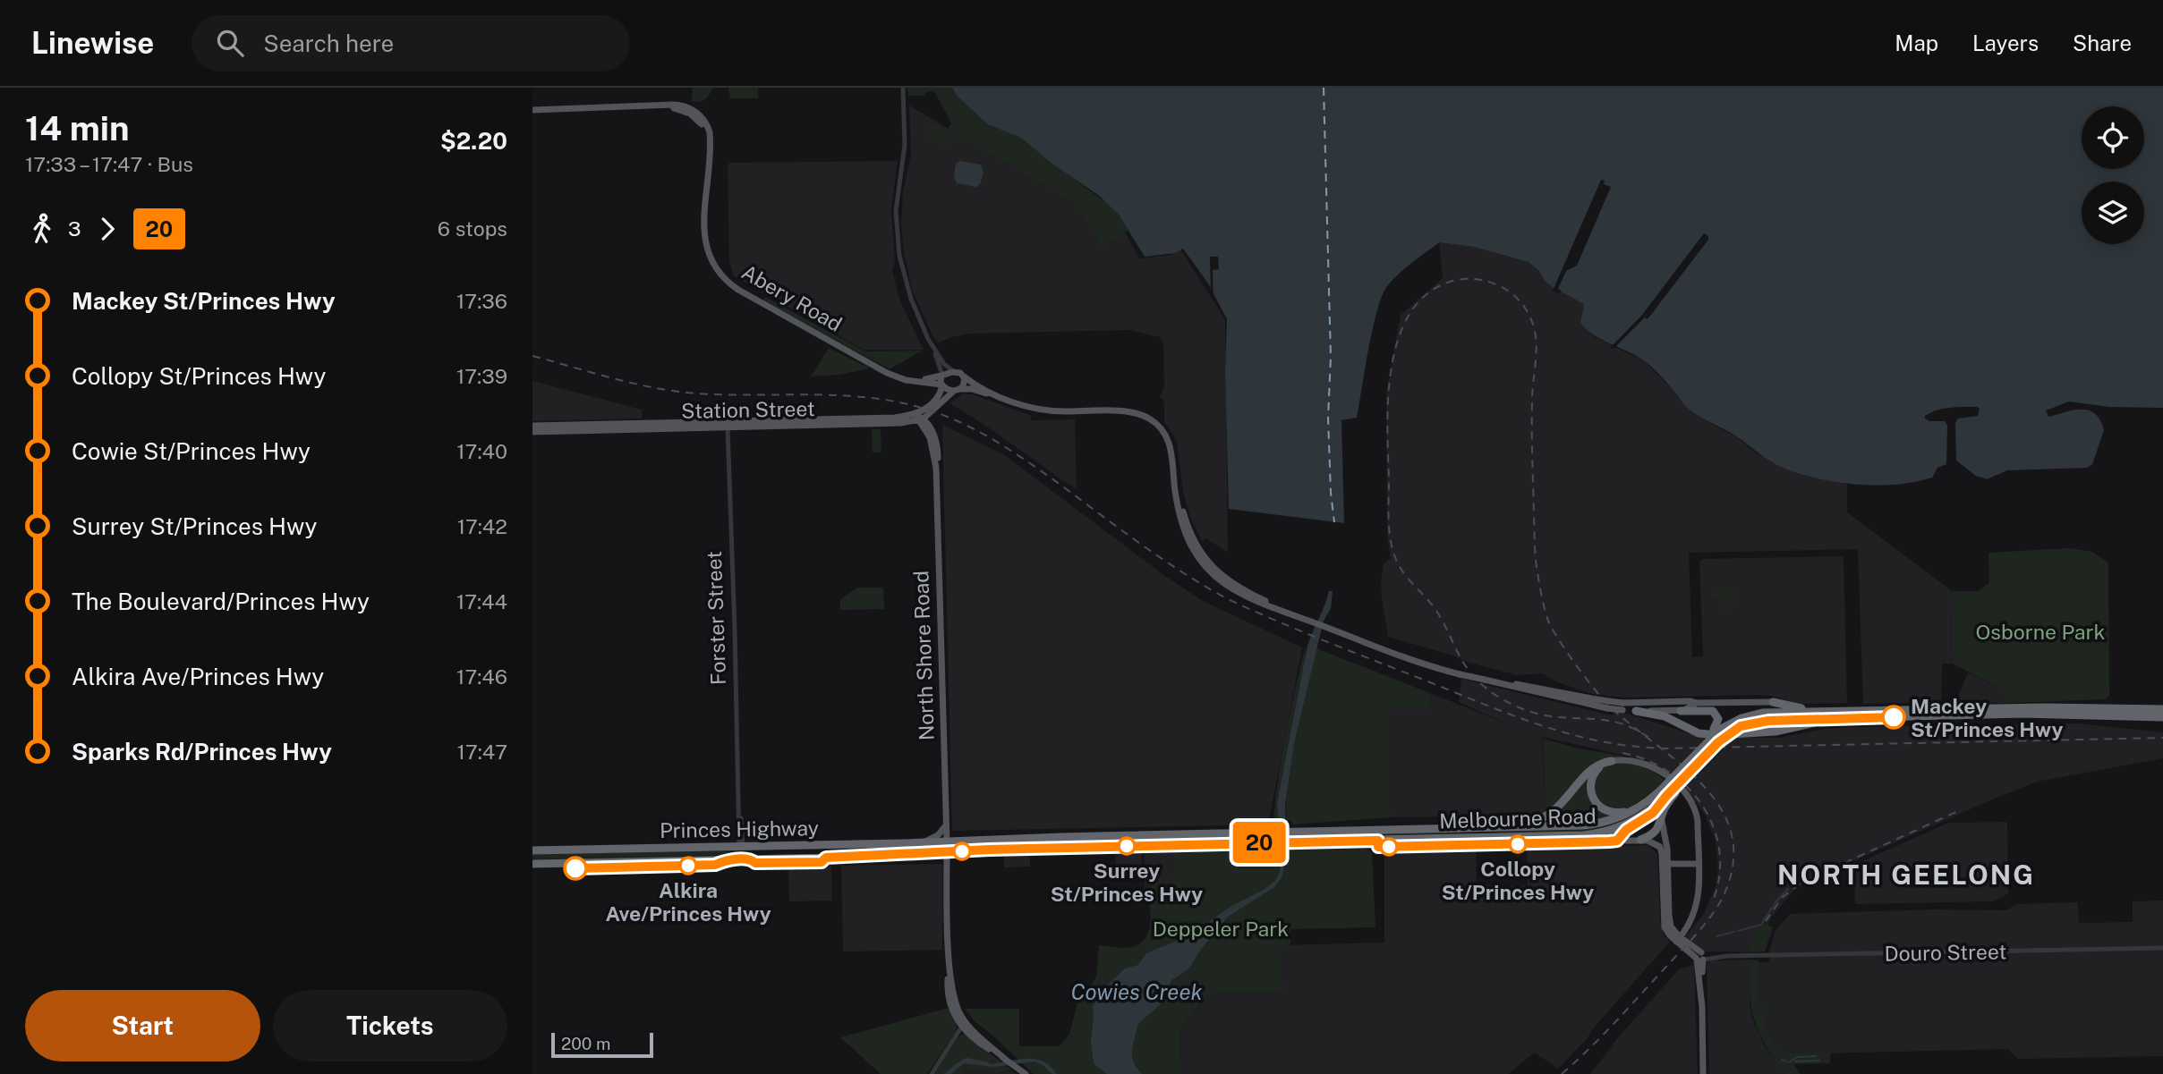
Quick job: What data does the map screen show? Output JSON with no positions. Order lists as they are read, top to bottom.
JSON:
{
  "streets": {
    "highway": ["Melbourne Road", "Princes Highway"],
    "main road": ["Abery Road", "Station Street", "North Shore Road"],
    "street": ["Forster Street", "Douro Street"]
  },
  "crossings": [
    ["Station Street", "Forster Street"],
    ["Station Street", "North Shore Road"],
    ["Forster Street", "Princes Highway"],
    ["North Shore Road", "Melbourne Road"],
    ["North Shore Road", "Princes Highway"],
    ["Melbourne Road", "Princes Highway"]
  ],
  "districts": ["NORTH GEELONG"],
  "water": ["Cowies Creek"],
  "parks": ["Osborne Park", "Deppeler Park"],
  "places": [
    "Mackey St/Princes Hwy",
    "Collopy St/Princes Hwy",
    "Surrey St/Princes Hwy",
    "Alkira Ave/Princes Hwy"
  ],
  "lines": ["bus line 20"],
  "scale_bar": "200 m",
  "page": {
    "header": "Linewise",
    "search": "Search here",
    "nav": ["Map", "Layers", "Share"],
    "heading": ["14 min", "17:33 – 17:47 · Bus", "$2.20"],
    "on_map": "20",
    "legs": ["3", "20", "6 stops"],
    "list": [
      {
        "name": "Mackey St/Princes Hwy",
        "value": "17:36"
      },
      {
        "name": "Collopy St/Princes Hwy",
        "value": "17:39"
      },
      {
        "name": "Cowie St/Princes Hwy",
        "value": "17:40"
      },
      {
        "name": "Surrey St/Princes Hwy",
        "value": "17:42"
      },
      {
        "name": "The Boulevard/Princes Hwy",
        "value": "17:44"
      },
      {
        "name": "Alkira Ave/Princes Hwy",
        "value": "17:46"
      },
      {
        "name": "Sparks Rd/Princes Hwy",
        "value": "17:47"
      }
    ],
    "buttons": ["Start", "Tickets"],
    "scale": "200 m"
  }
}
